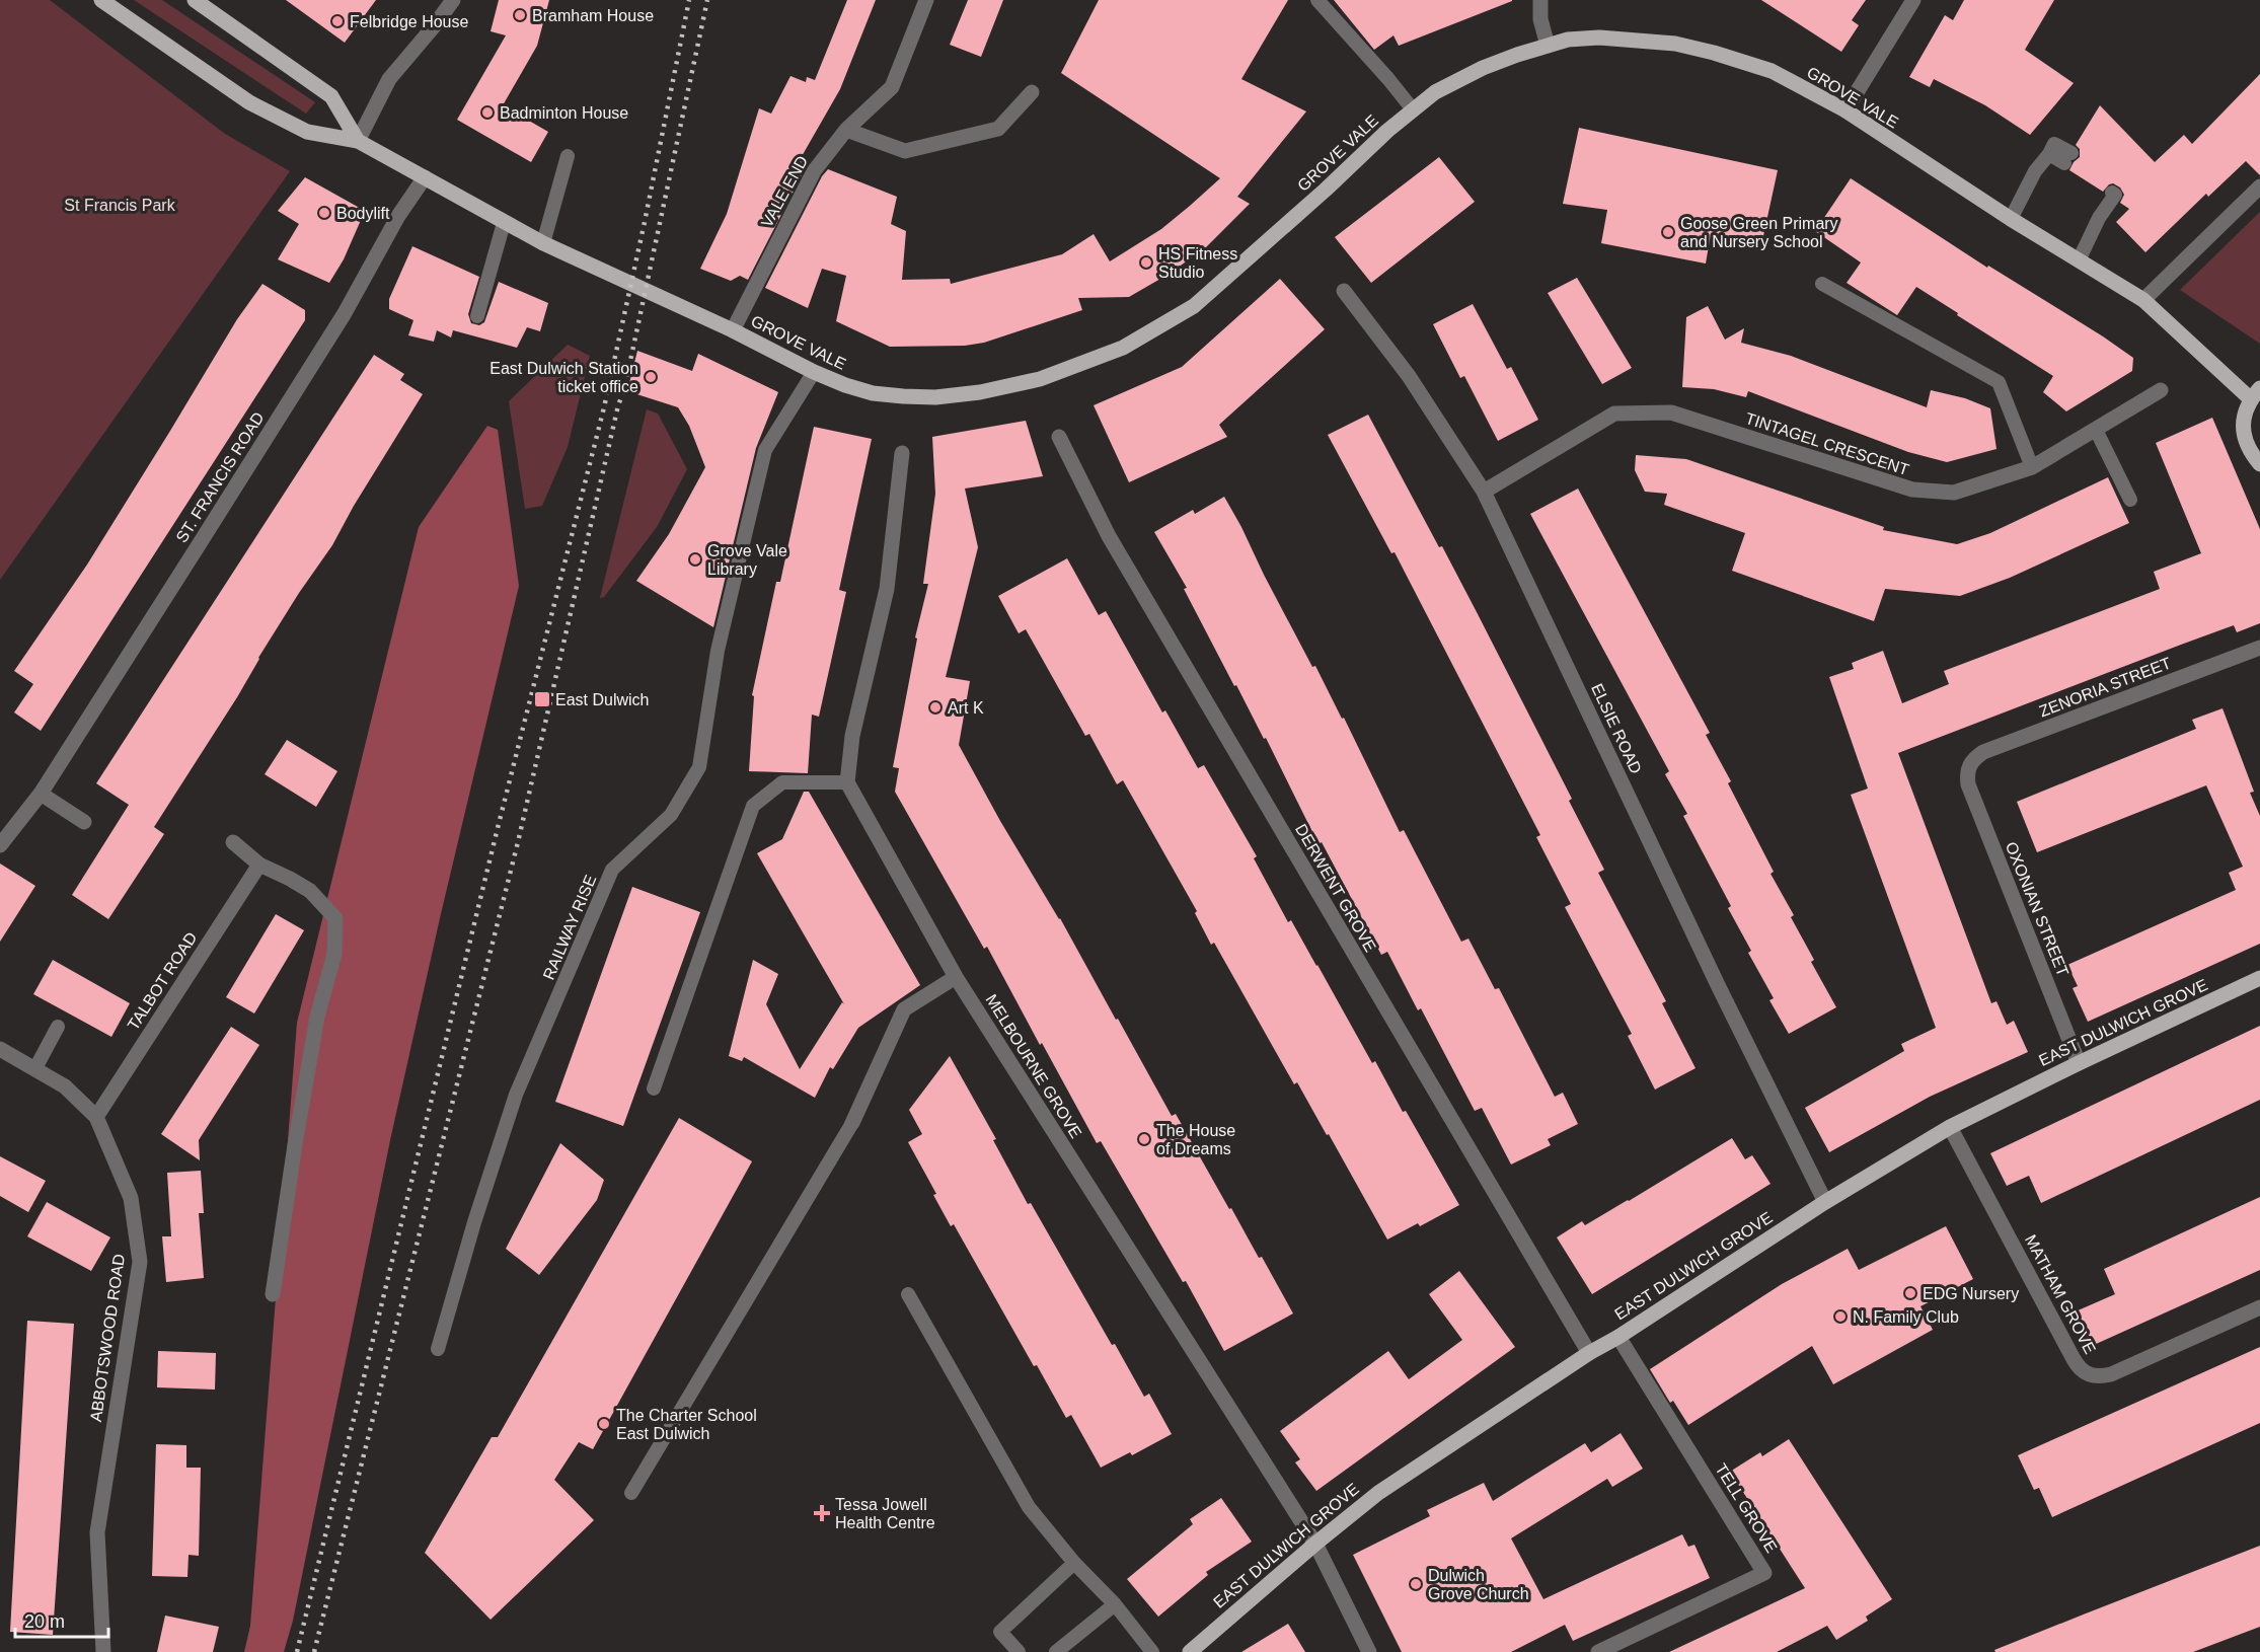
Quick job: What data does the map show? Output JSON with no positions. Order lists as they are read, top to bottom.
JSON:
{
  "streets": {
    "main road": ["GROVE VALE", "EAST DULWICH GROVE"],
    "street": [
      "VALE END",
      "TINTAGEL CRESCENT",
      "ST. FRANCIS ROAD",
      "ZENORIA STREET",
      "ELSIE ROAD",
      "DERWENT GROVE",
      "OXONIAN STREET",
      "TALBOT ROAD",
      "MELBOURNE GROVE",
      "MATHAM GROVE",
      "ABBOTSWOOD ROAD",
      "TELL GROVE"
    ],
    "lane": ["RAILWAY RISE"]
  },
  "crossings": [
    ["GROVE VALE", "VALE END"],
    ["GROVE VALE", "ST. FRANCIS ROAD"],
    ["GROVE VALE", "RAILWAY RISE"],
    ["TINTAGEL CRESCENT", "ELSIE ROAD"],
    ["ZENORIA STREET", "OXONIAN STREET"],
    ["ELSIE ROAD", "EAST DULWICH GROVE"],
    ["DERWENT GROVE", "EAST DULWICH GROVE"],
    ["OXONIAN STREET", "EAST DULWICH GROVE"],
    ["TALBOT ROAD", "ABBOTSWOOD ROAD"],
    ["EAST DULWICH GROVE", "MELBOURNE GROVE"],
    ["EAST DULWICH GROVE", "MATHAM GROVE"],
    ["EAST DULWICH GROVE", "TELL GROVE"]
  ],
  "parks": ["St Francis Park"],
  "places": {
    "other": [
      "Bramham House",
      "Felbridge House",
      "Badminton House",
      "Bodylift",
      "Goose Green Primary and Nursery School",
      "HS Fitness Studio",
      "East Dulwich Station ticket office",
      "Grove Vale Library",
      "Art K",
      "The House of Dreams",
      "EDG Nursery",
      "N. Family Club",
      "The Charter School East Dulwich",
      "Dulwich Grove Church"
    ],
    "transit": ["East Dulwich"],
    "health": ["Tessa Jowell Health Centre"]
  },
  "scale_bar": "20 m"
}
